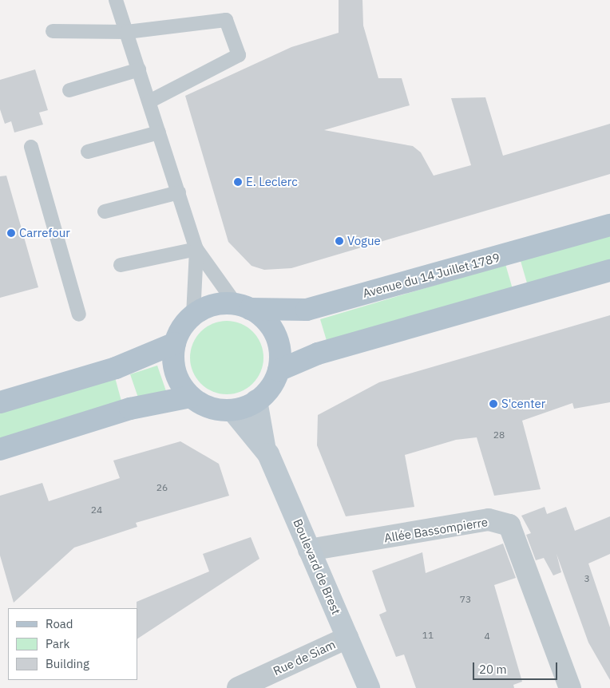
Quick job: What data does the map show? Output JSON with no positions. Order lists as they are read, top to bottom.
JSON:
{
  "streets": {
    "main road": ["Avenue du 14 Juillet 1789", "Boulevard de Brest"],
    "street": ["Allée Bassompierre", "Rue de Siam"]
  },
  "crossings": [
    ["Avenue du 14 Juillet 1789", "Boulevard de Brest"],
    ["Allée Bassompierre", "Boulevard de Brest"],
    ["Boulevard de Brest", "Rue de Siam"]
  ],
  "places": [
    "E. Leclerc",
    "Carrefour",
    "Vogue",
    "S'center"
  ],
  "house_numbers": [
    "28",
    "26",
    "24",
    "3",
    "73",
    "11",
    "4"
  ],
  "legend": ["Road", "Park", "Building"],
  "scale_bar": "20 m"
}
